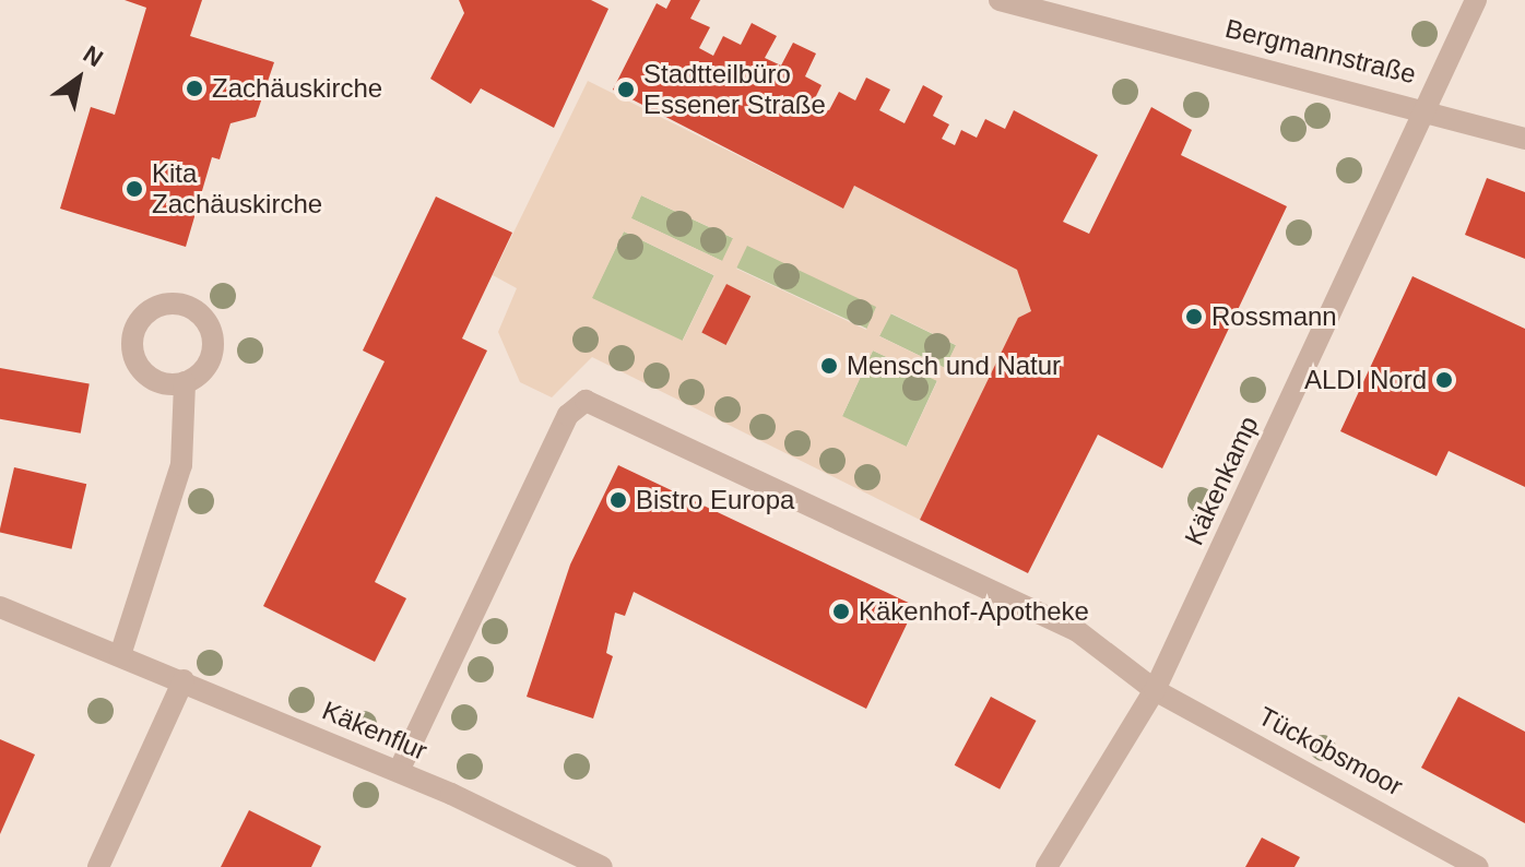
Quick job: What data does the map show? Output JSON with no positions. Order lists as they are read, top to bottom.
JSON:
{
  "streets": {
    "street": [
      "Bergmannstraße",
      "Käkenkamp",
      "Käkenflur",
      "Tückobsmoor"
    ]
  },
  "crossings": [
    ["Bergmannstraße", "Käkenkamp"],
    ["Käkenkamp", "Tückobsmoor"],
    ["Käkenflur", "Tückobsmoor"]
  ],
  "places": [
    "Zachäuskirche",
    "Stadtteilbüro Essener Straße",
    "Kita Zachäuskirche",
    "Rossmann",
    "Mensch und Natur",
    "ALDI Nord",
    "Bistro Europa",
    "Käkenhof-Apotheke"
  ],
  "north": "top right"
}
